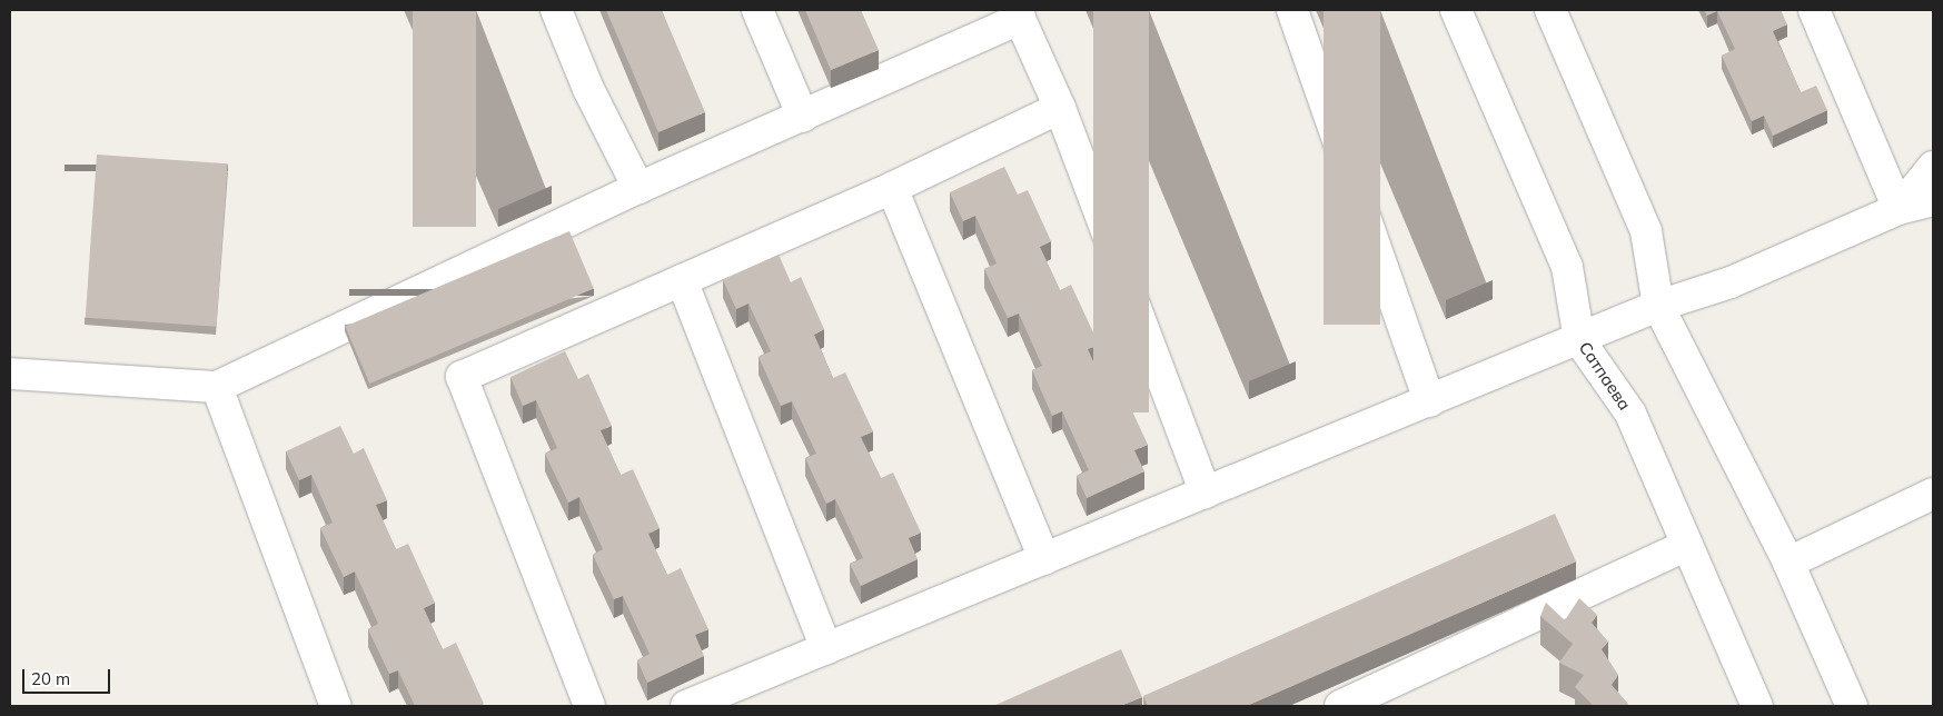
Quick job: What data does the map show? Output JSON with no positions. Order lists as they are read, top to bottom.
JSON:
{
  "streets": {
    "street": ["Сатпаева"]
  },
  "scale_bar": "20 m"
}
